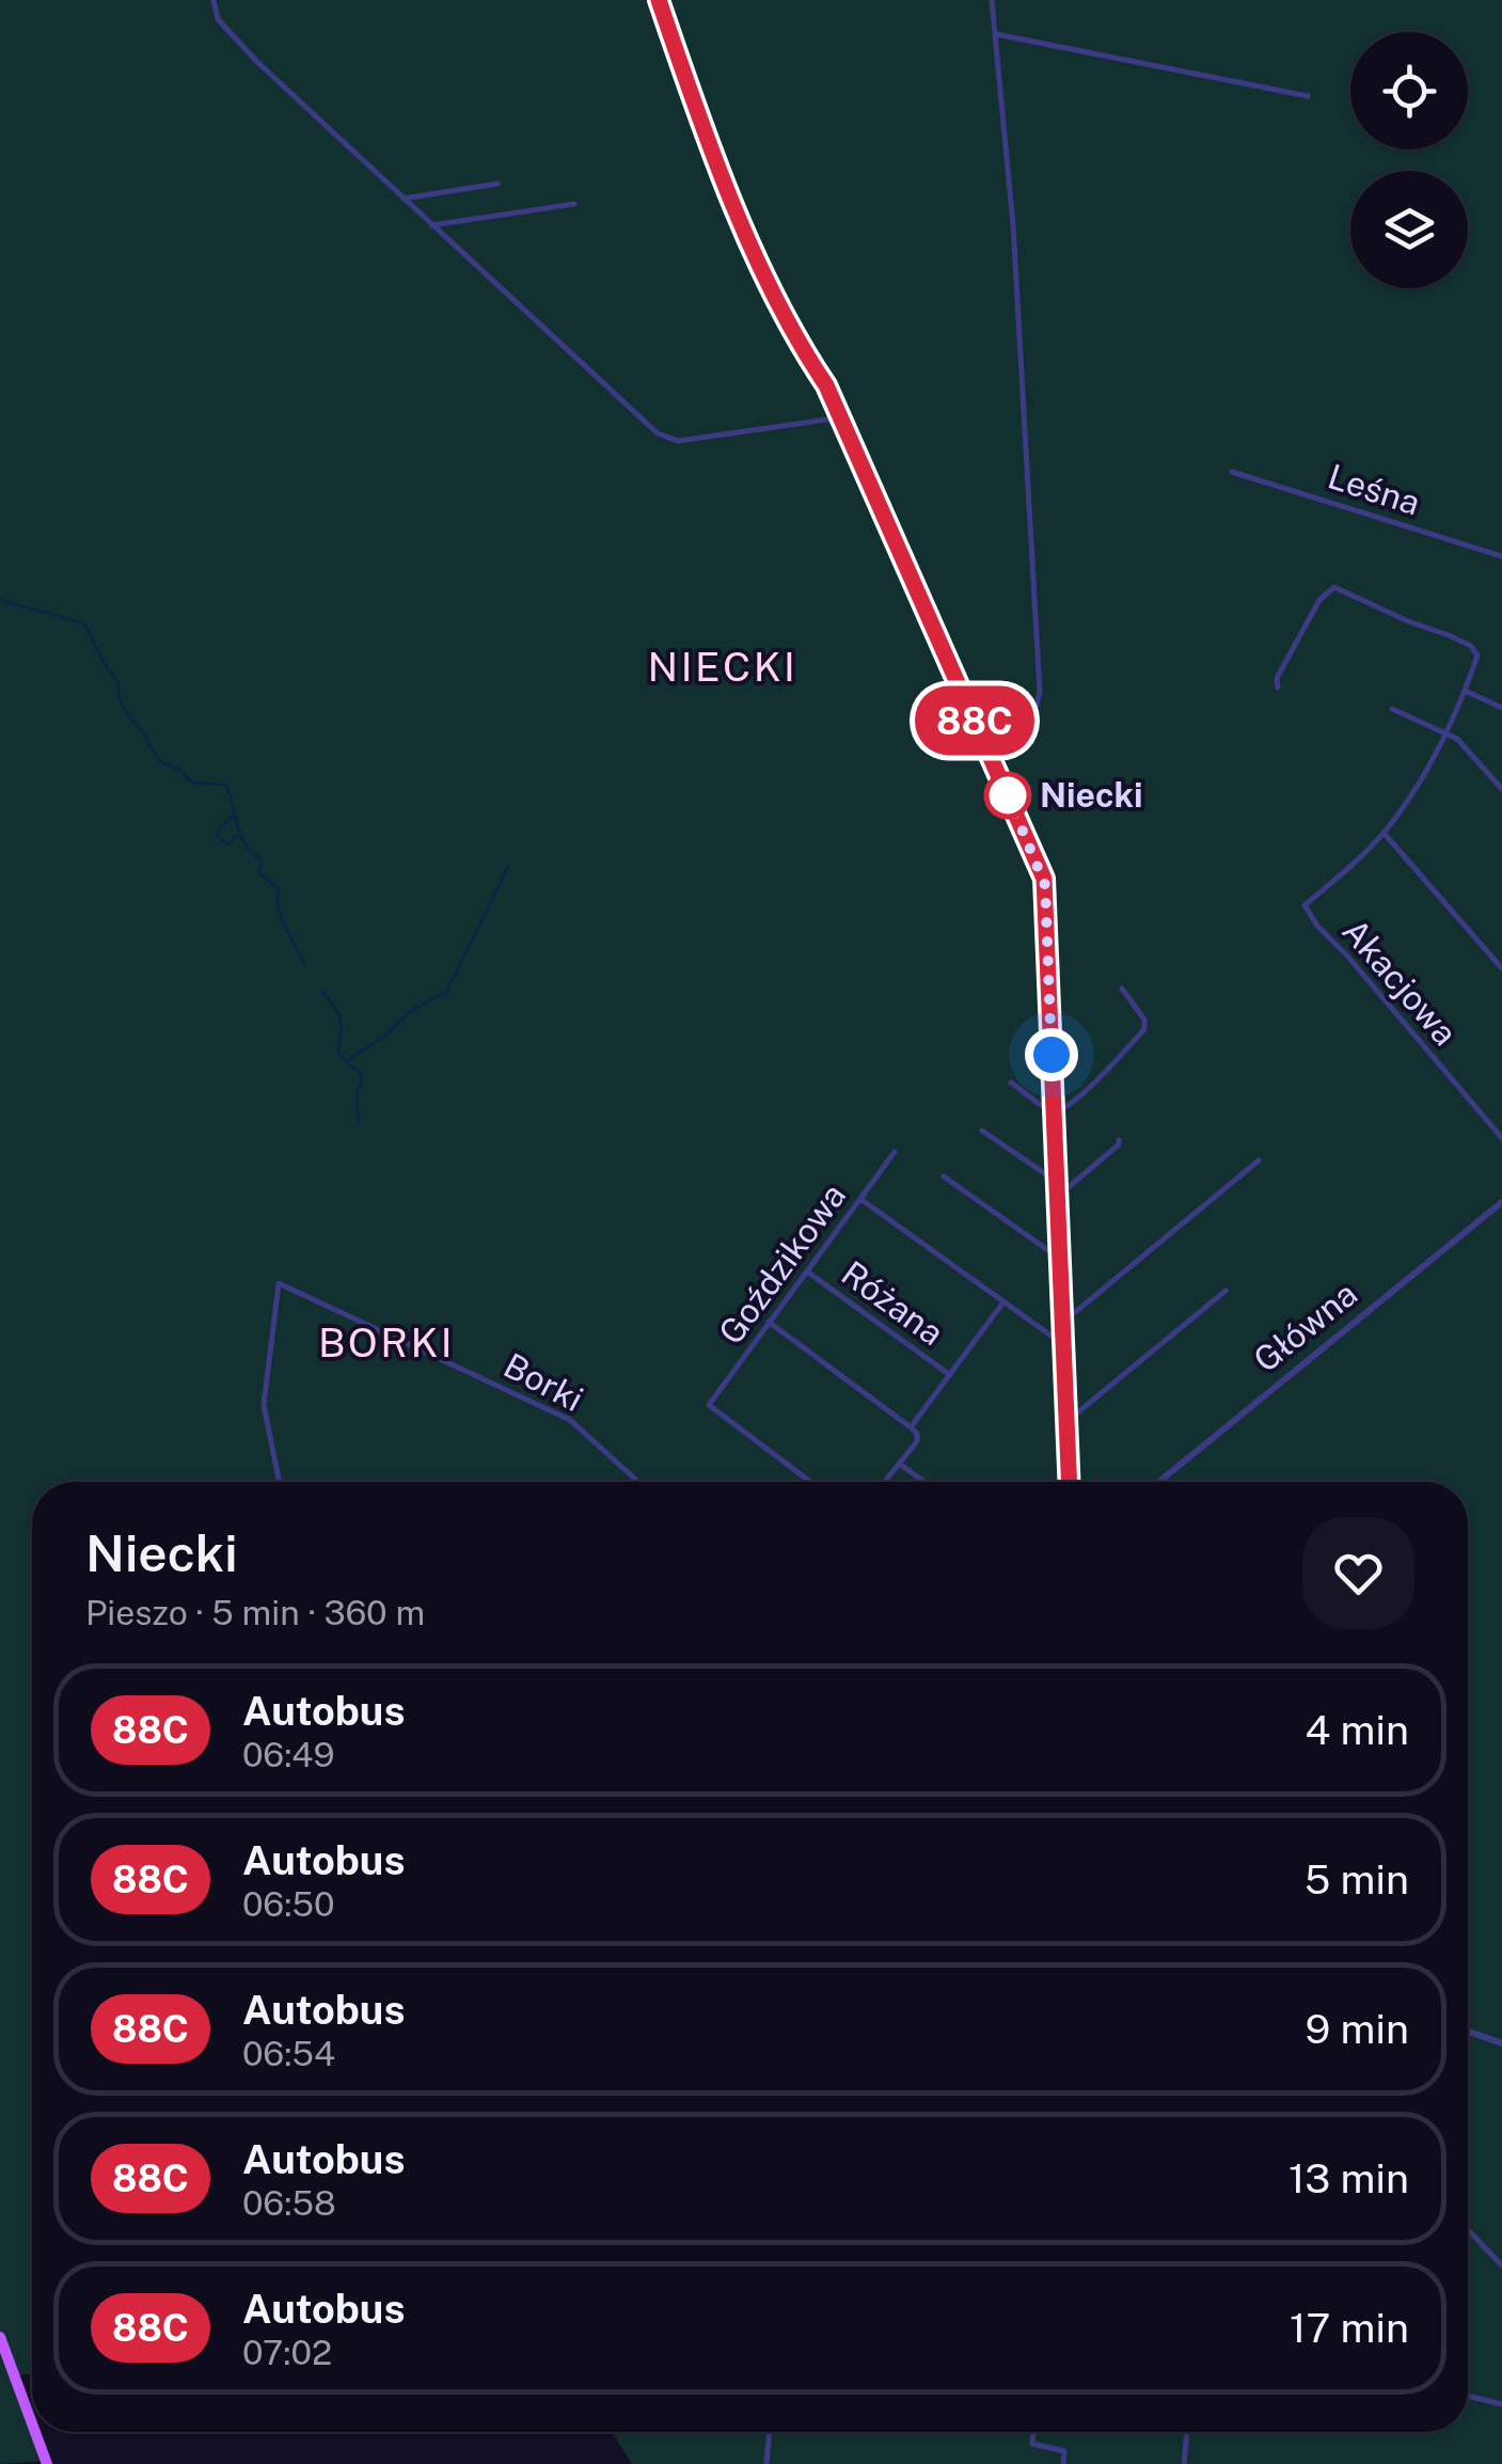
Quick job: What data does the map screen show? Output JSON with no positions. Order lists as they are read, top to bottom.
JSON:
{
  "streets": {
    "street": [
      "Leśna",
      "Akacjowa",
      "Goździkowa",
      "Różana",
      "Główna",
      "Borki"
    ]
  },
  "crossings": [
    ["Goździkowa", "Różana"]
  ],
  "districts": ["NIECKI", "BORKI"],
  "places": ["Niecki"],
  "lines": ["bus line 88C"],
  "page": {
    "on_map": "88C",
    "heading": ["Niecki", "Pieszo · 5 min · 360 m"],
    "list": [
      {
        "mark": "88C",
        "name": "Autobus",
        "note": "06:49",
        "value": "4 min"
      },
      {
        "mark": "88C",
        "name": "Autobus",
        "note": "06:50",
        "value": "5 min"
      },
      {
        "mark": "88C",
        "name": "Autobus",
        "note": "06:54",
        "value": "9 min"
      },
      {
        "mark": "88C",
        "name": "Autobus",
        "note": "06:58",
        "value": "13 min"
      },
      {
        "mark": "88C",
        "name": "Autobus",
        "note": "07:02",
        "value": "17 min"
      }
    ]
  }
}
